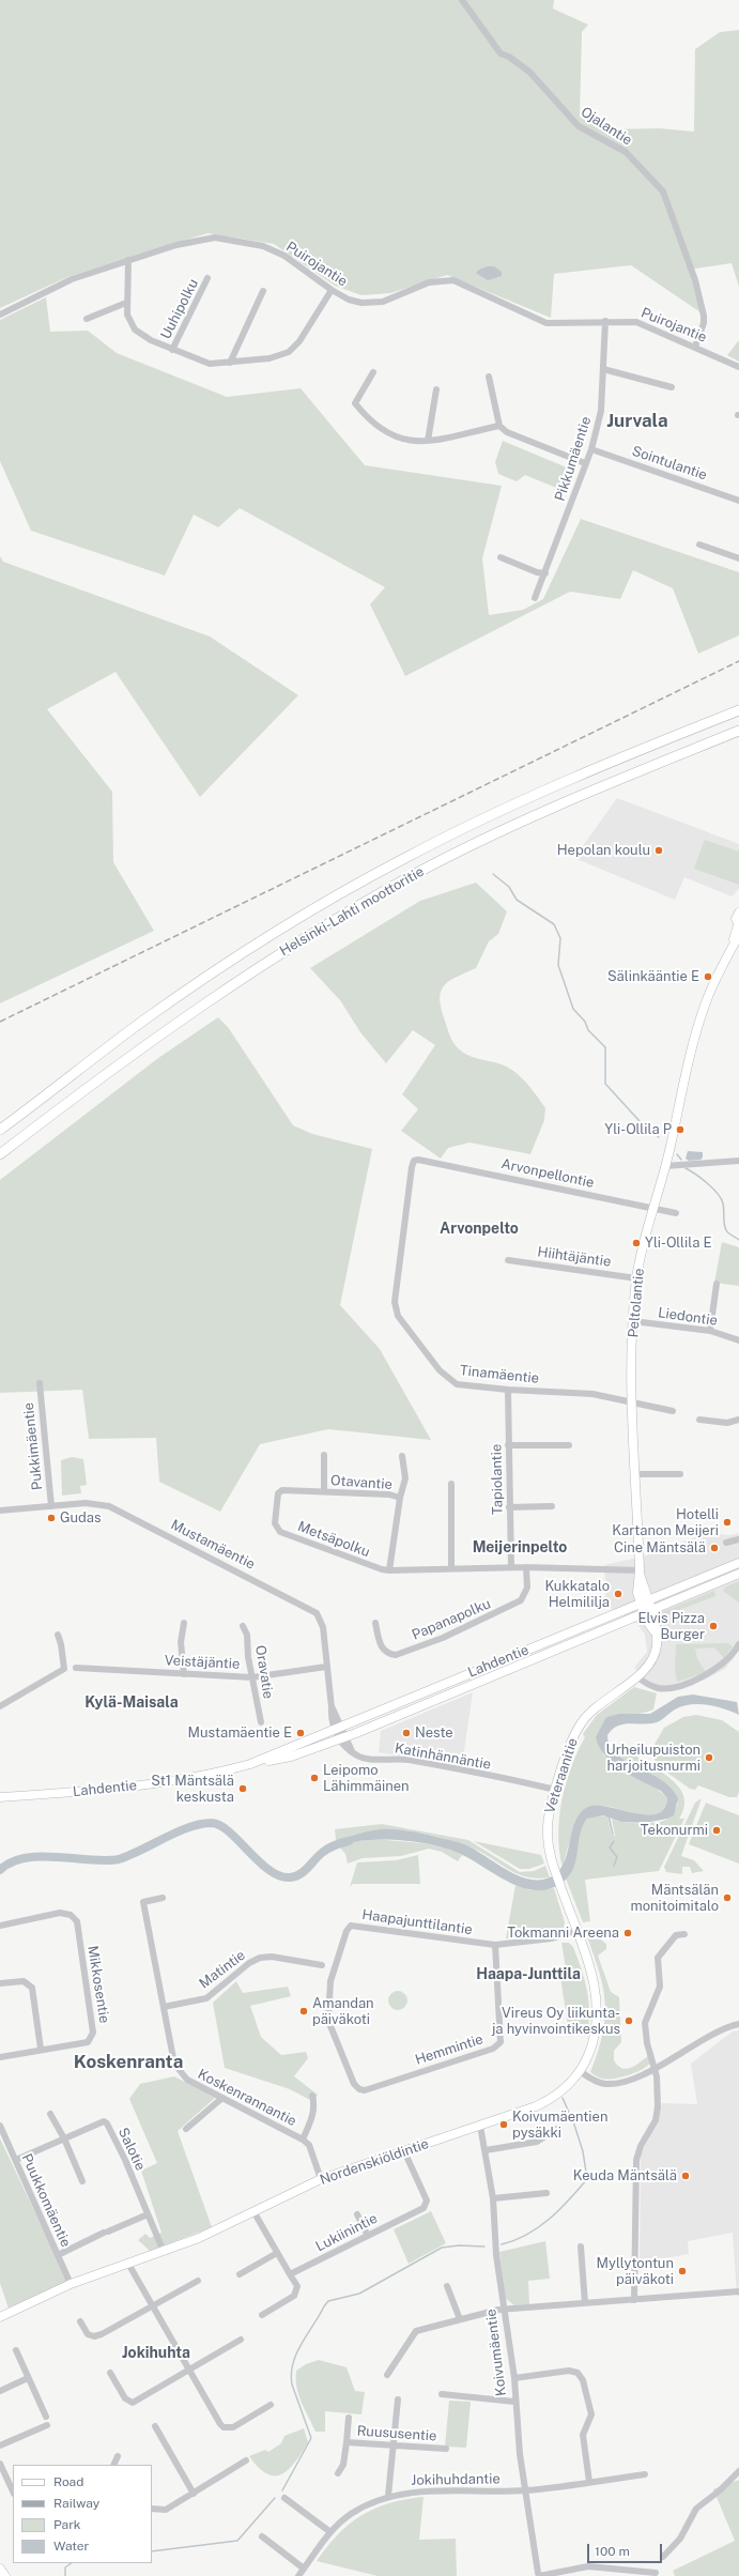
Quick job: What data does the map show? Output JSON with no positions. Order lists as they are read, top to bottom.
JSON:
{
  "streets": {
    "highway": ["Helsinki-Lahti moottoritie"],
    "main road": [
      "Peltolantie",
      "Lahdentie",
      "Veteraanitie",
      "Nordenskiöldintie"
    ],
    "street": [
      "Ojalantie",
      "Puirojantie",
      "Uuhipolku",
      "Pikkumäentie",
      "Sointulantie",
      "Arvonpellontie",
      "Hiihtäjäntie",
      "Liedontie",
      "Tinamäentie",
      "Pukkimäentie",
      "Tapiolantie",
      "Otavantie",
      "Metsäpolku",
      "Mustamäentie",
      "Papanapolku",
      "Veistäjäntie",
      "Oravatie",
      "Katinhännäntie",
      "Haapajunttilantie",
      "Matintie",
      "Mikkosentie",
      "Hemmintie",
      "Koskenrannantie",
      "Salotie",
      "Puukkomäentie",
      "Lukiinintie",
      "Koivumäentie",
      "Ruususentie",
      "Jokihuhdantie"
    ]
  },
  "crossings": [
    ["Ojalantie", "Puirojantie"],
    ["Puirojantie", "Pikkumäentie"],
    ["Pikkumäentie", "Sointulantie"],
    ["Arvonpellontie", "Peltolantie"],
    ["Arvonpellontie", "Tinamäentie"],
    ["Hiihtäjäntie", "Peltolantie"],
    ["Peltolantie", "Liedontie"],
    ["Peltolantie", "Tinamäentie"],
    ["Peltolantie", "Metsäpolku"],
    ["Peltolantie", "Lahdentie"],
    ["Peltolantie", "Veteraanitie"],
    ["Tinamäentie", "Tapiolantie"],
    ["Pukkimäentie", "Mustamäentie"],
    ["Tapiolantie", "Metsäpolku"],
    ["Otavantie", "Metsäpolku"],
    ["Metsäpolku", "Papanapolku"],
    ["Mustamäentie", "Lahdentie"],
    ["Mustamäentie", "Veistäjäntie"],
    ["Mustamäentie", "Katinhännäntie"],
    ["Lahdentie", "Katinhännäntie"],
    ["Lahdentie", "Veteraanitie"],
    ["Veistäjäntie", "Oravatie"],
    ["Katinhännäntie", "Veteraanitie"],
    ["Veteraanitie", "Haapajunttilantie"],
    ["Veteraanitie", "Nordenskiöldintie"],
    ["Haapajunttilantie", "Hemmintie"],
    ["Matintie", "Koskenrannantie"],
    ["Koskenrannantie", "Nordenskiöldintie"],
    ["Salotie", "Nordenskiöldintie"],
    ["Salotie", "Puukkomäentie"],
    ["Nordenskiöldintie", "Puukkomäentie"],
    ["Nordenskiöldintie", "Lukiinintie"],
    ["Nordenskiöldintie", "Koivumäentie"],
    ["Koivumäentie", "Jokihuhdantie"]
  ],
  "districts": [
    "Jurvala",
    "Arvonpelto",
    "Meijerinpelto",
    "Kylä-Maisala",
    "Haapa-Junttila",
    "Koskenranta",
    "Jokihuhta"
  ],
  "places": [
    "Hepolan koulu",
    "Sälinkääntie E",
    "Yli-Ollila P",
    "Yli-Ollila E",
    "Gudas",
    "Hotelli Kartanon Meijeri",
    "Cine Mäntsälä",
    "Kukkatalo Helmililja",
    "Elvis Pizza Burger",
    "Mustamäentie E",
    "Neste",
    "Urheilupuiston harjoitusnurmi",
    "Leipomo Lähimmäinen",
    "St1 Mäntsälä keskusta",
    "Tekonurmi",
    "Mäntsälän monitoimitalo",
    "Tokmanni Areena",
    "Amandan päiväkoti",
    "Vireus Oy liikunta- ja hyvinvointikeskus",
    "Koivumäentien pysäkki",
    "Keuda Mäntsälä",
    "Myllytontun päiväkoti"
  ],
  "legend": [
    "Road",
    "Railway",
    "Park",
    "Water"
  ],
  "scale_bar": "100 m"
}
